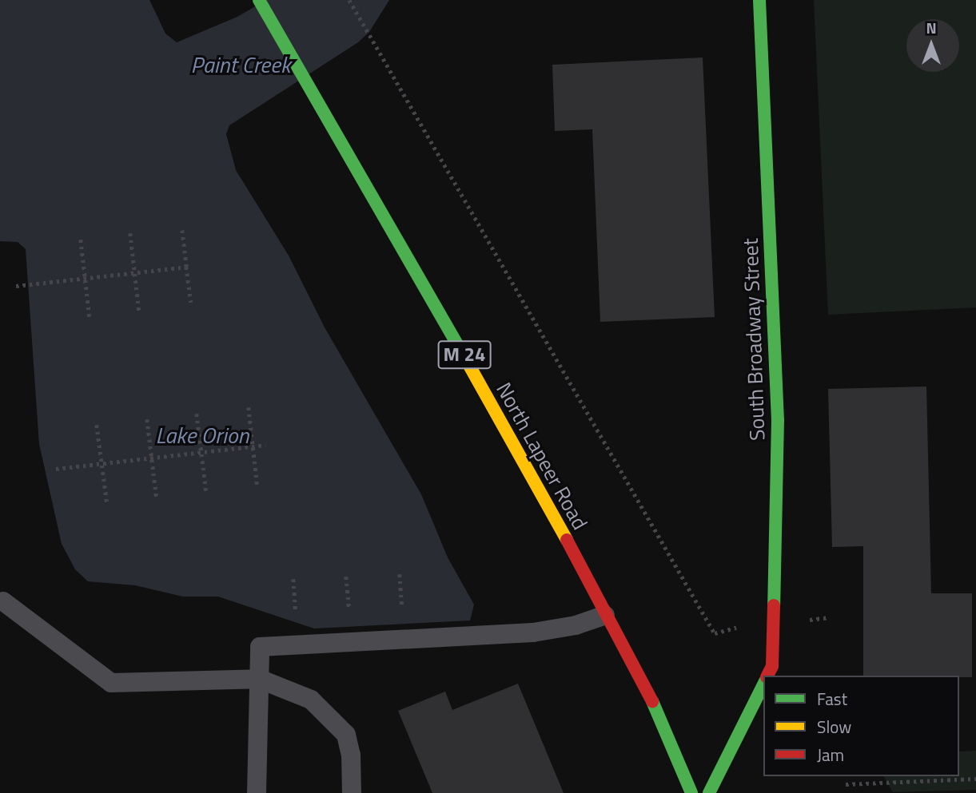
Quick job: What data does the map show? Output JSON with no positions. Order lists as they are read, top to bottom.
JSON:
{
  "streets": {
    "main road": ["South Broadway Street", "M 24", "North Lapeer Road"]
  },
  "water": ["Paint Creek", "Lake Orion"],
  "legend": ["Fast", "Slow", "Jam"],
  "north": "top"
}
